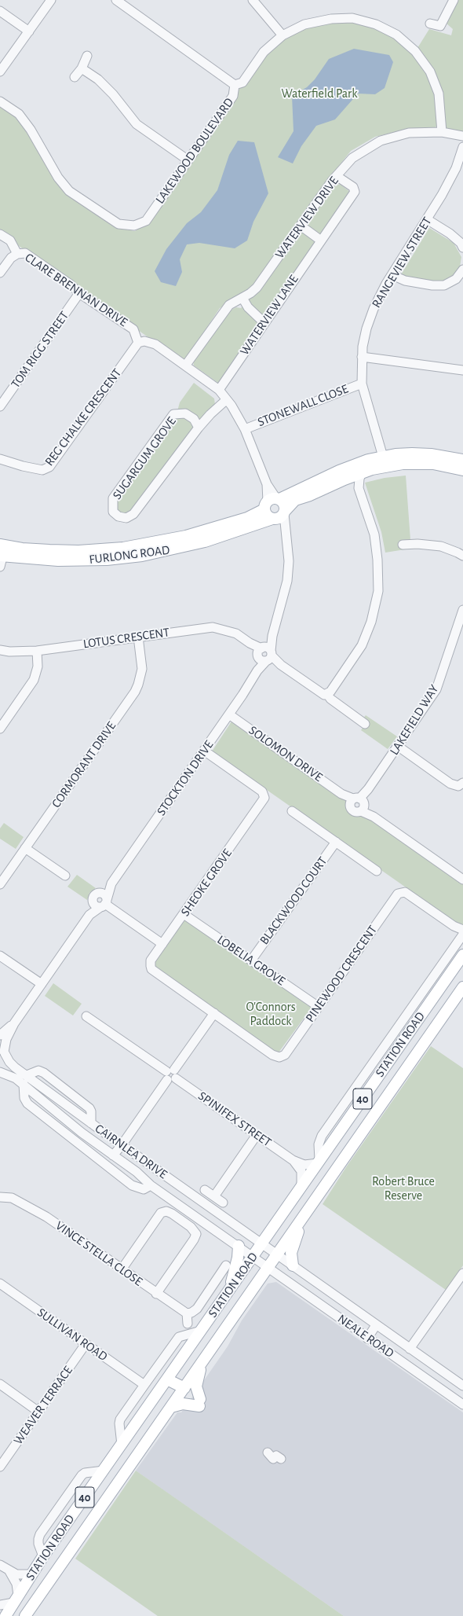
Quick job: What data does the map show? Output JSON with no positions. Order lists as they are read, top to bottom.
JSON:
{
  "streets": {
    "main road": ["FURLONG ROAD", "STATION ROAD", "40"],
    "street": [
      "LAKEWOOD BOULEVARD",
      "WATERVIEW DRIVE",
      "RANGEVIEW STREET",
      "CLARE BRENNAN DRIVE",
      "WATERVIEW LANE",
      "TOM RIGG STREET",
      "STONEWALL CLOSE",
      "REG CHALKE CRESCENT",
      "SUGARGUM GROVE",
      "LOTUS CRESCENT",
      "LAKEFIELD WAY",
      "SOLOMON DRIVE",
      "CORMORANT DRIVE",
      "STOCKTON DRIVE",
      "SHEOKE GROVE",
      "BLACKWOOD COURT",
      "LOBELIA GROVE",
      "PINEWOOD CRESCENT",
      "SPINIFEX STREET",
      "CAIRNLEA DRIVE",
      "VINCE STELLA CLOSE",
      "SULLIVAN ROAD",
      "NEALE ROAD",
      "WEAVER TERRACE"
    ]
  },
  "crossings": [
    ["LAKEWOOD BOULEVARD", "WATERVIEW DRIVE"],
    ["WATERVIEW DRIVE", "WATERVIEW LANE"],
    ["RANGEVIEW STREET", "STONEWALL CLOSE"],
    ["RANGEVIEW STREET", "FURLONG ROAD"],
    ["CLARE BRENNAN DRIVE", "TOM RIGG STREET"],
    ["CLARE BRENNAN DRIVE", "REG CHALKE CRESCENT"],
    ["LOTUS CRESCENT", "CORMORANT DRIVE"],
    ["LOTUS CRESCENT", "STOCKTON DRIVE"],
    ["LAKEFIELD WAY", "SOLOMON DRIVE"],
    ["SOLOMON DRIVE", "STOCKTON DRIVE"],
    ["STOCKTON DRIVE", "SHEOKE GROVE"],
    ["SHEOKE GROVE", "LOBELIA GROVE"],
    ["SHEOKE GROVE", "PINEWOOD CRESCENT"],
    ["BLACKWOOD COURT", "LOBELIA GROVE"],
    ["LOBELIA GROVE", "PINEWOOD CRESCENT"],
    ["STATION ROAD", "SPINIFEX STREET"],
    ["STATION ROAD", "CAIRNLEA DRIVE"],
    ["STATION ROAD", "NEALE ROAD"],
    ["CAIRNLEA DRIVE", "NEALE ROAD"],
    ["SULLIVAN ROAD", "WEAVER TERRACE"]
  ],
  "parks": ["Waterfield Park", "O'Connors Paddock", "Robert Bruce Reserve"]
}
